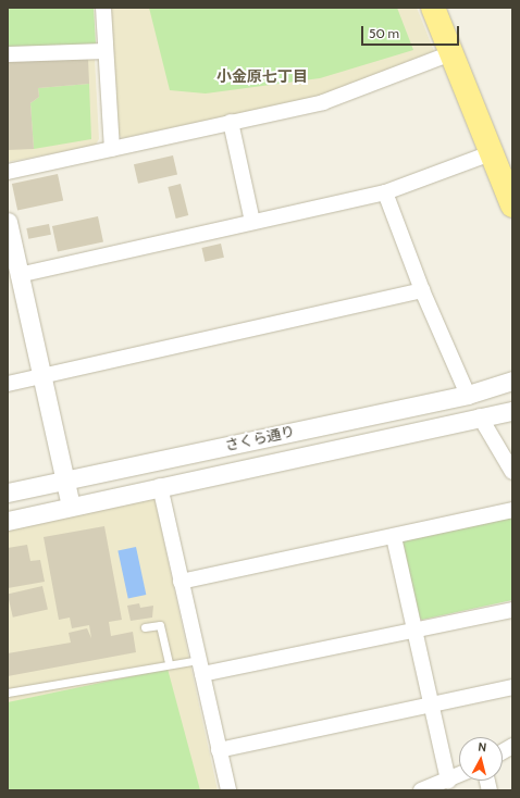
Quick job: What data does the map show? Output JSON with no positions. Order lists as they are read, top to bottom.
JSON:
{
  "streets": {
    "street": ["さくら通り"]
  },
  "districts": ["小金原七丁目"],
  "scale_bar": "50 m",
  "north": "top"
}
